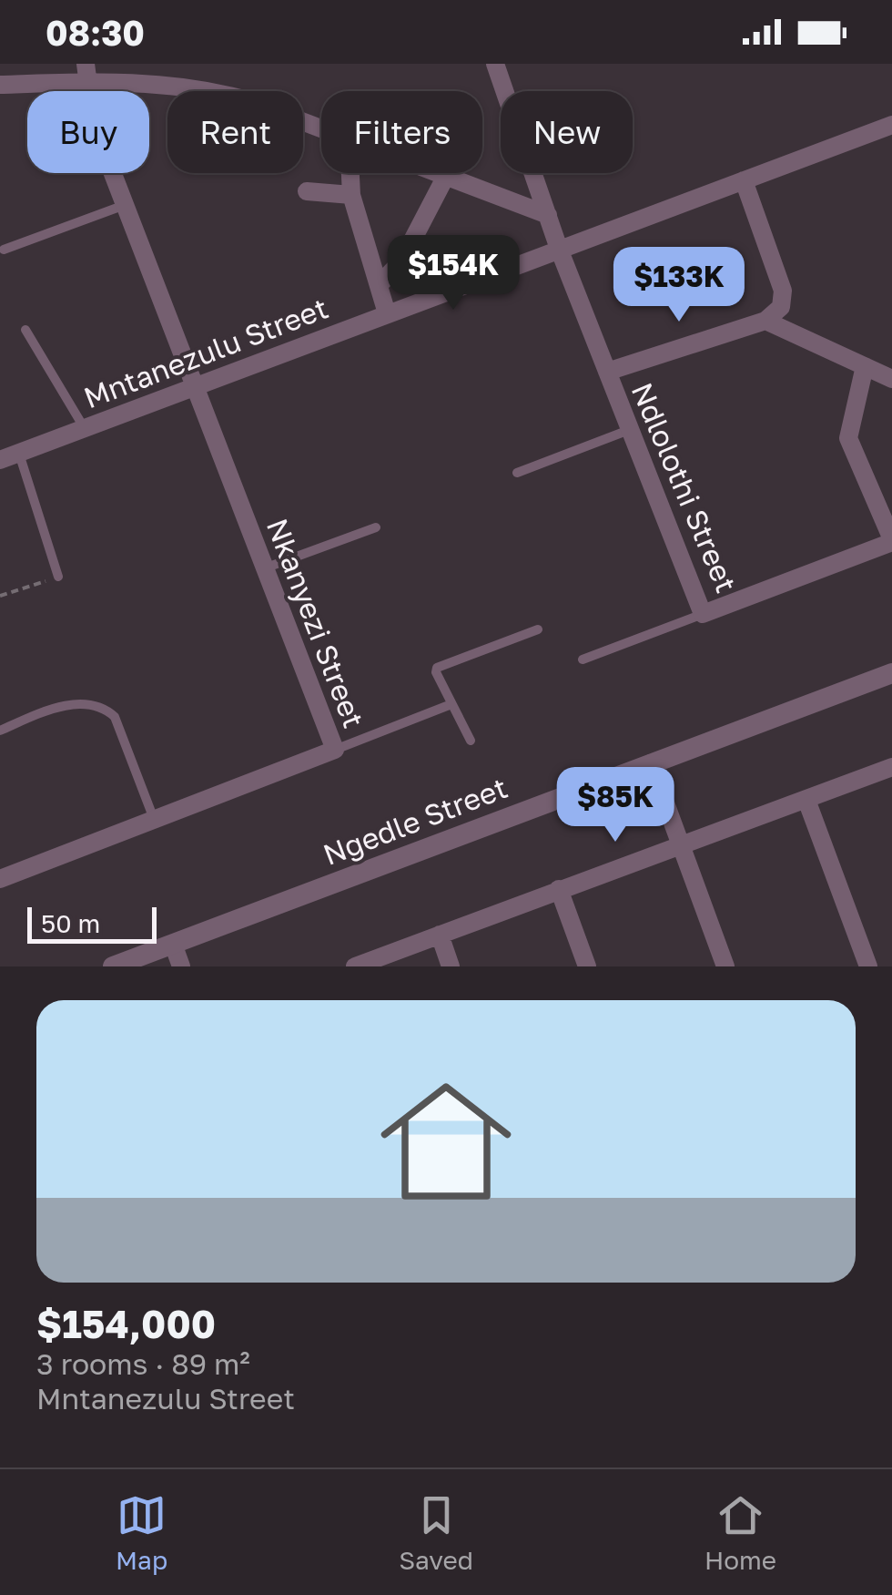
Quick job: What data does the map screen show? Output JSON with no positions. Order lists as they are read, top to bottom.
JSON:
{
  "streets": {
    "street": [
      "Mntanezulu Street",
      "Ndlolothi Street",
      "Nkanyezi Street",
      "Ngedle Street"
    ]
  },
  "crossings": [
    ["Mntanezulu Street", "Ndlolothi Street"],
    ["Mntanezulu Street", "Nkanyezi Street"]
  ],
  "scale_bar": "50 m",
  "page": {
    "status": "08:30",
    "chip": [
      "Buy",
      "Rent",
      "Filters",
      "New"
    ],
    "price": ["$154K", "$133K", "$85K"],
    "scale": "50 m",
    "list": [
      {
        "name": "$154,000",
        "note": "3 rooms · 89 m² · Mntanezulu Street"
      }
    ],
    "tabs": ["Map", "Saved", "Home"]
  }
}
